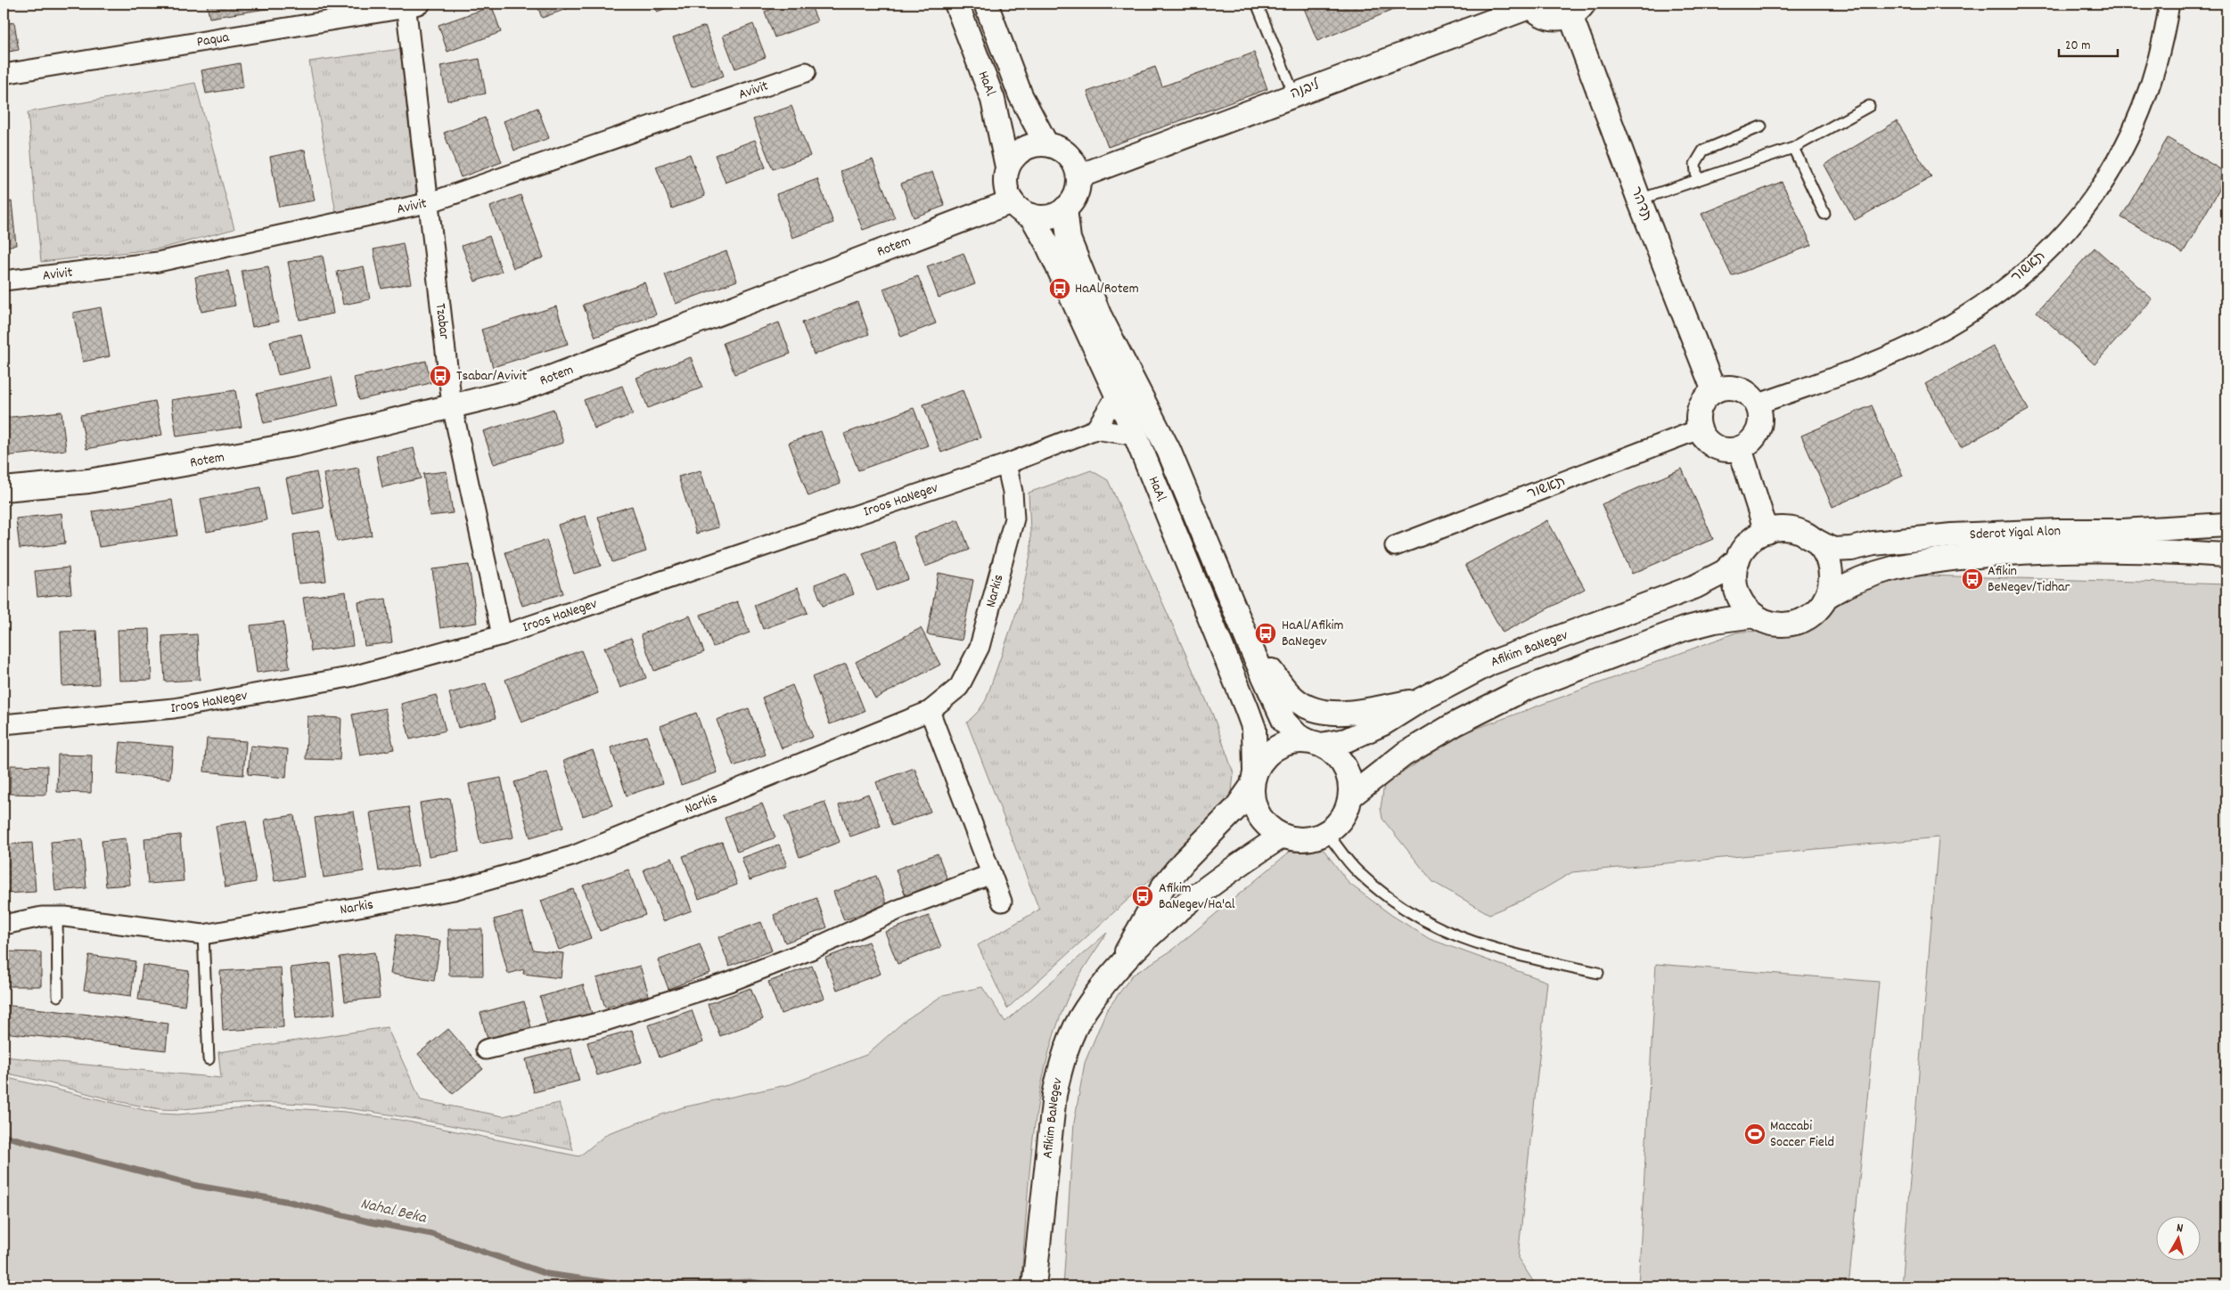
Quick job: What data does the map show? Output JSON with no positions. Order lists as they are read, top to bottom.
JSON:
{
  "streets": {
    "street": [
      "Paqua",
      "HaAl",
      "Avivit",
      "ליבנה",
      "תדהר",
      "Rotem",
      "תאשור",
      "Tzabar",
      "Iroos HaNegev",
      "Sderot Yigal Alon",
      "Narkis",
      "Afikim BaNegev"
    ]
  },
  "crossings": [
    ["Paqua", "Tzabar"],
    ["HaAl", "ליבנה"],
    ["HaAl", "Rotem"],
    ["HaAl", "Afikim BaNegev"],
    ["Avivit", "Tzabar"],
    ["ליבנה", "Rotem"],
    ["תדהר", "תאשור"],
    ["Rotem", "Tzabar"],
    ["Tzabar", "Iroos HaNegev"],
    ["Iroos HaNegev", "Narkis"],
    ["Sderot Yigal Alon", "Afikim BaNegev"]
  ],
  "water": ["Nahal Beka"],
  "places": {
    "bus stop": [
      "HaAl/Rotem",
      "Tsabar/Avivit",
      "Afikin BeNegev/Tidhar",
      "HaAl/Afikim BaNegev",
      "Afikim BaNegev/Ha'al"
    ],
    "sports": ["Maccabi Soccer Field"]
  },
  "scale_bar": "20 m",
  "north": "top"
}
